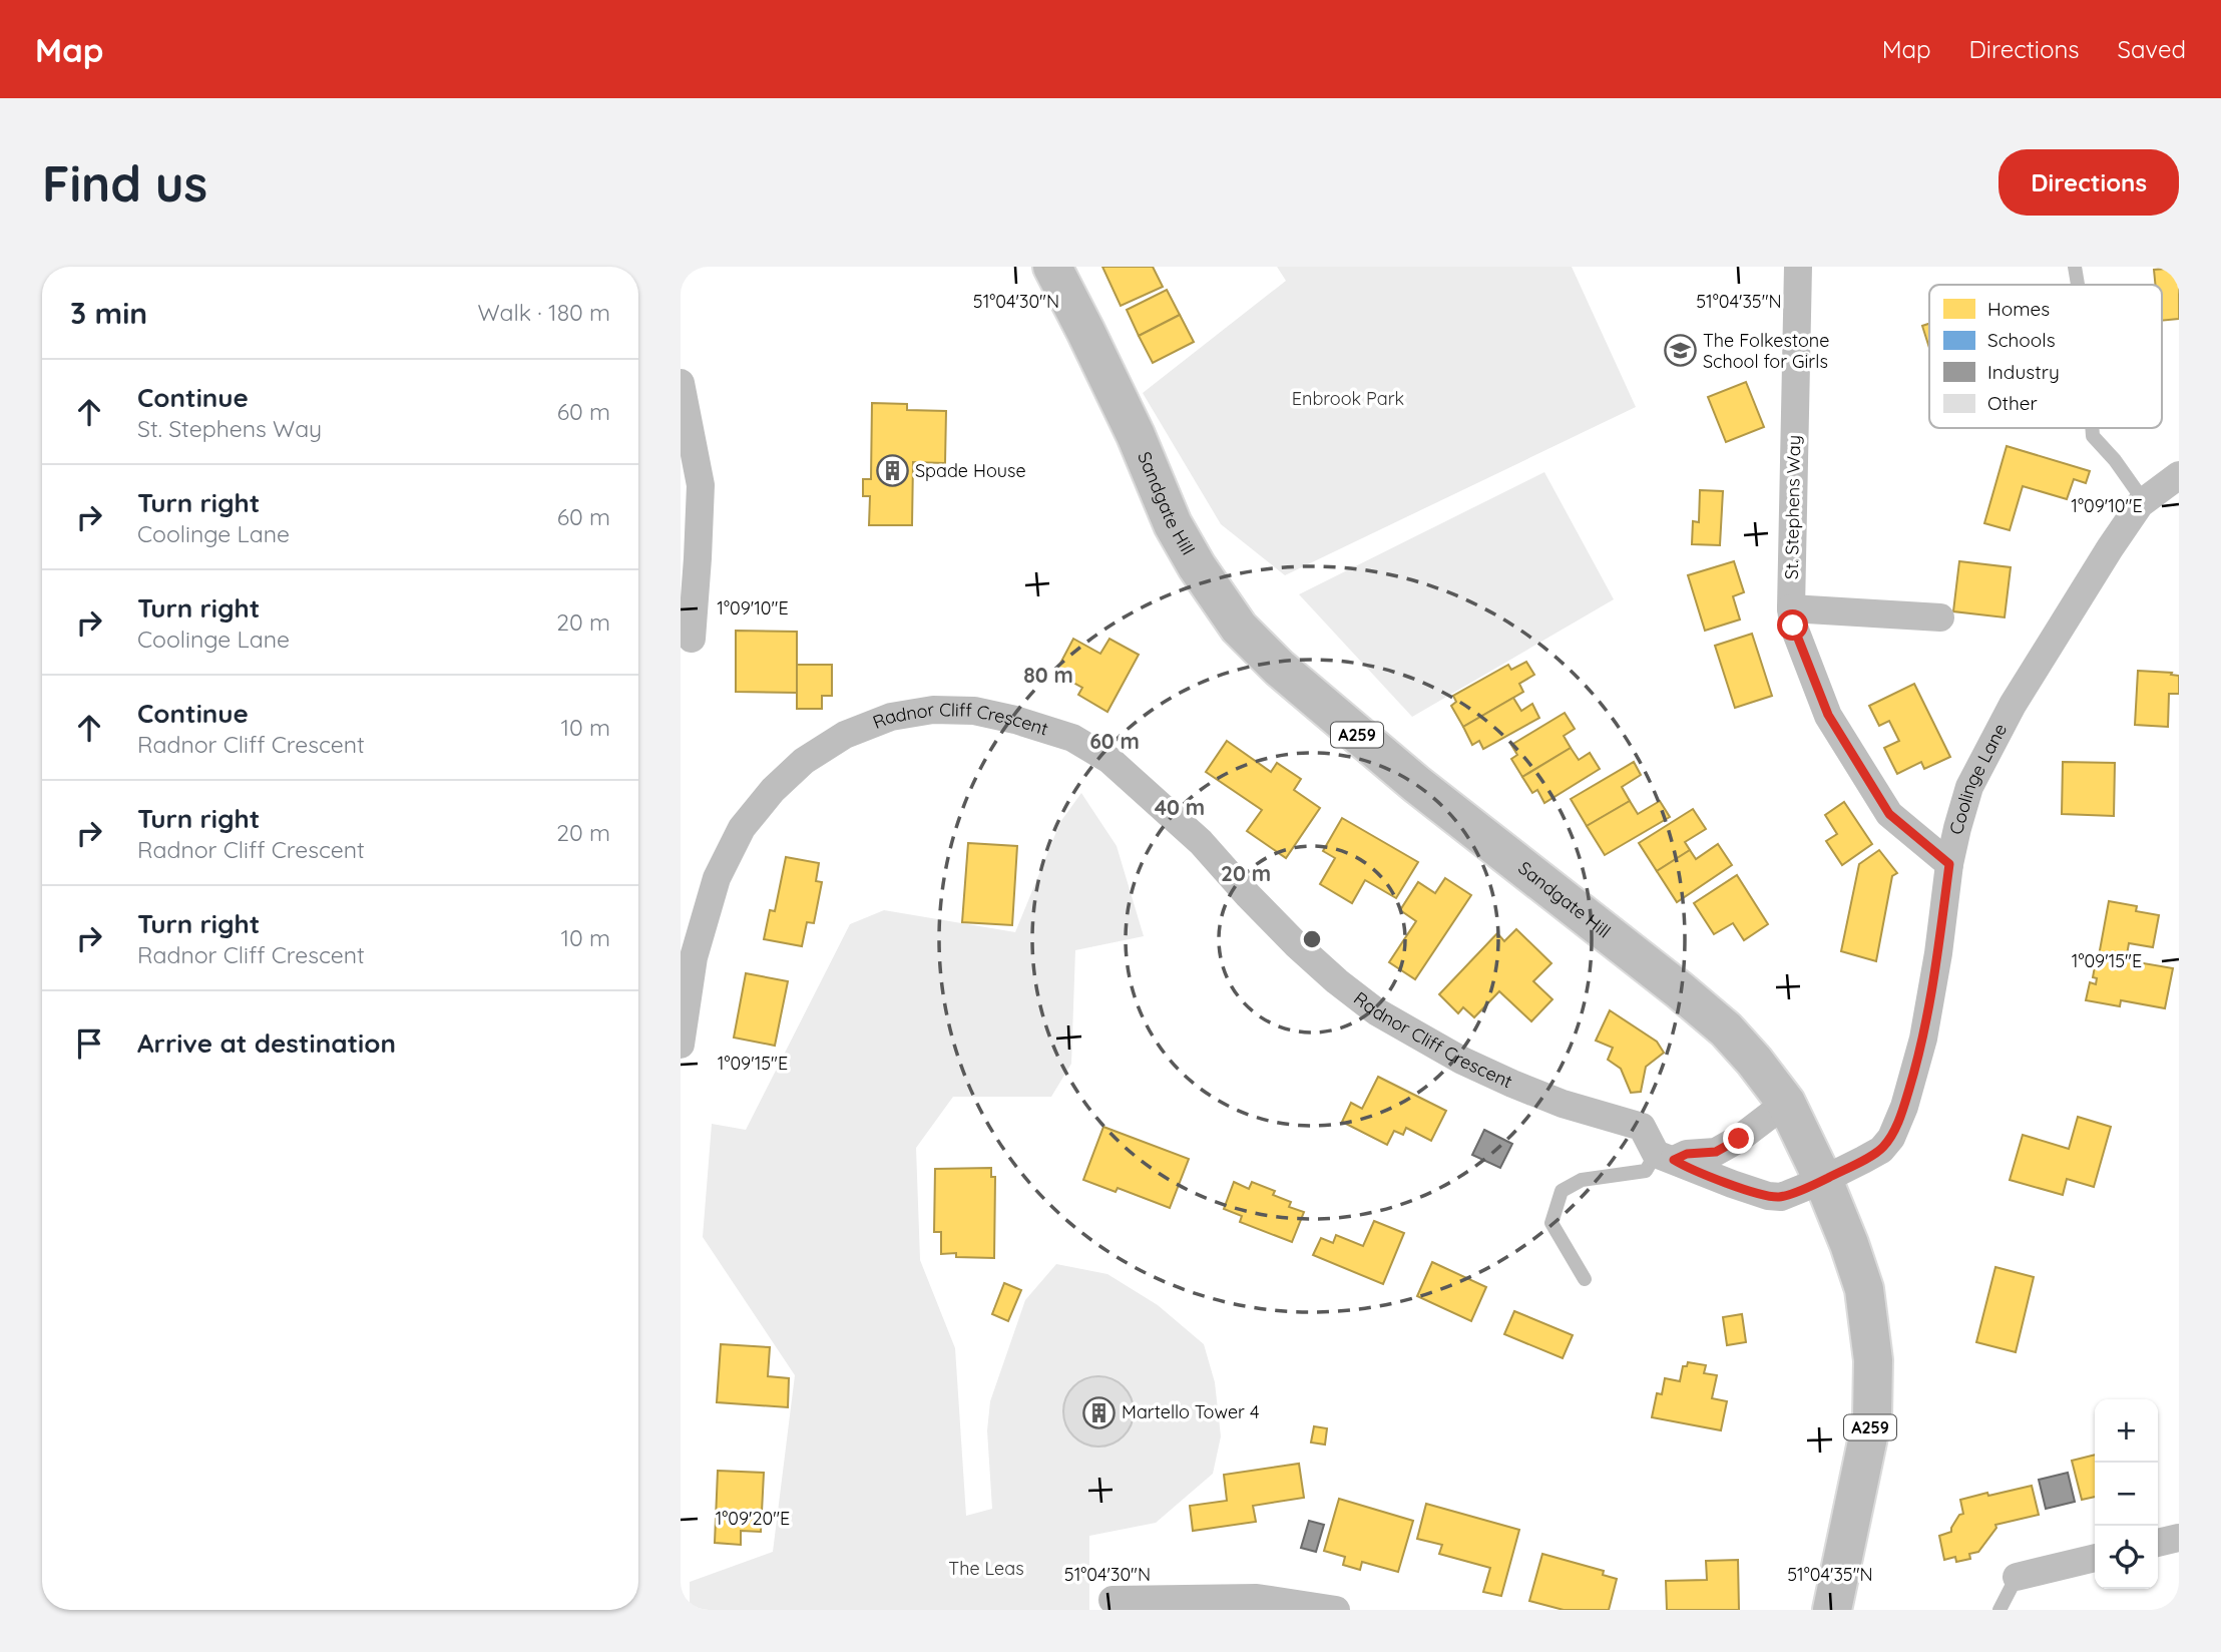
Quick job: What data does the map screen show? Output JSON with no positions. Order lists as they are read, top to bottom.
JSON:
{
  "streets": {
    "highway": ["Sandgate Hill", "A259"],
    "street": ["St. Stephens Way", "Radnor Cliff Crescent", "Coolinge Lane"]
  },
  "crossings": [
    ["Sandgate Hill", "Coolinge Lane"],
    ["St. Stephens Way", "Coolinge Lane"]
  ],
  "parks": ["Enbrook Park", "The Leas"],
  "places": {
    "school or university": ["The Folkestone School for Girls"],
    "building": ["Spade House", "Martello Tower 4"]
  },
  "legend": [
    "Homes",
    "Schools",
    "Industry",
    "Other"
  ],
  "page": {
    "header": "Map",
    "nav": ["Map", "Directions", "Saved"],
    "buttons": "Directions",
    "title": "Find us",
    "heading": ["3 min", "Walk · 180 m"],
    "list": [
      ["Continue", "St. Stephens Way", "60 m"],
      ["Turn right", "Coolinge Lane", "60 m"],
      ["Turn right", "Coolinge Lane", "20 m"],
      ["Continue", "Radnor Cliff Crescent", "10 m"],
      ["Turn right", "Radnor Cliff Crescent", "20 m"],
      ["Turn right", "Radnor Cliff Crescent", "10 m"],
      "Arrive at destination"
    ],
    "map_buttons": ["+", "−"]
  },
  "coordinates": [
    "51°04'30\"N",
    "51°04'35\"N",
    "1°09'10\"E",
    "1°09'15\"E",
    "1°09'20\"E"
  ],
  "rings": [
    "80 m",
    "60 m",
    "40 m",
    "20 m"
  ]
}
